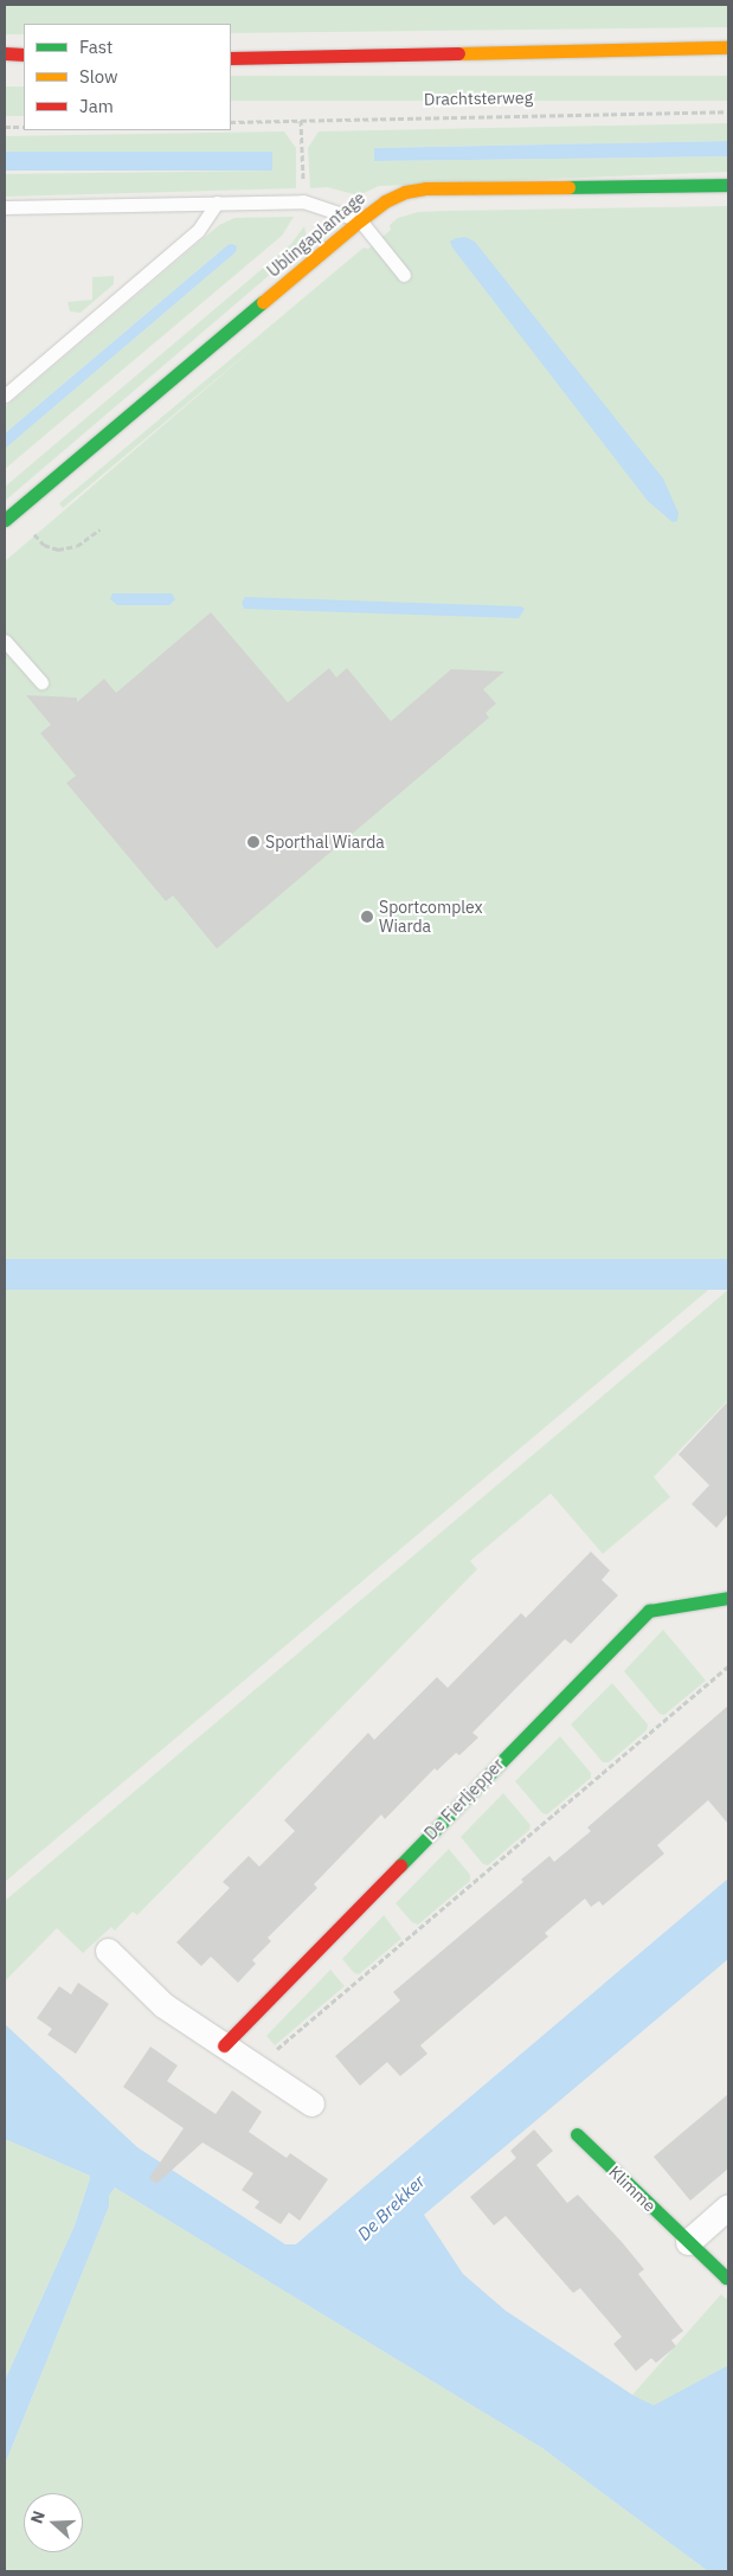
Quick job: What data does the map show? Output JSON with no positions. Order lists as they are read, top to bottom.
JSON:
{
  "streets": {
    "street": ["Ublingaplantage", "De Fierljepper", "Klimme"],
    "path": ["Drachtsterweg"]
  },
  "water": ["De Brekker"],
  "places": ["Sporthal Wiarda", "Sportcomplex Wiarda"],
  "legend": ["Fast", "Slow", "Jam"],
  "north": "left"
}
